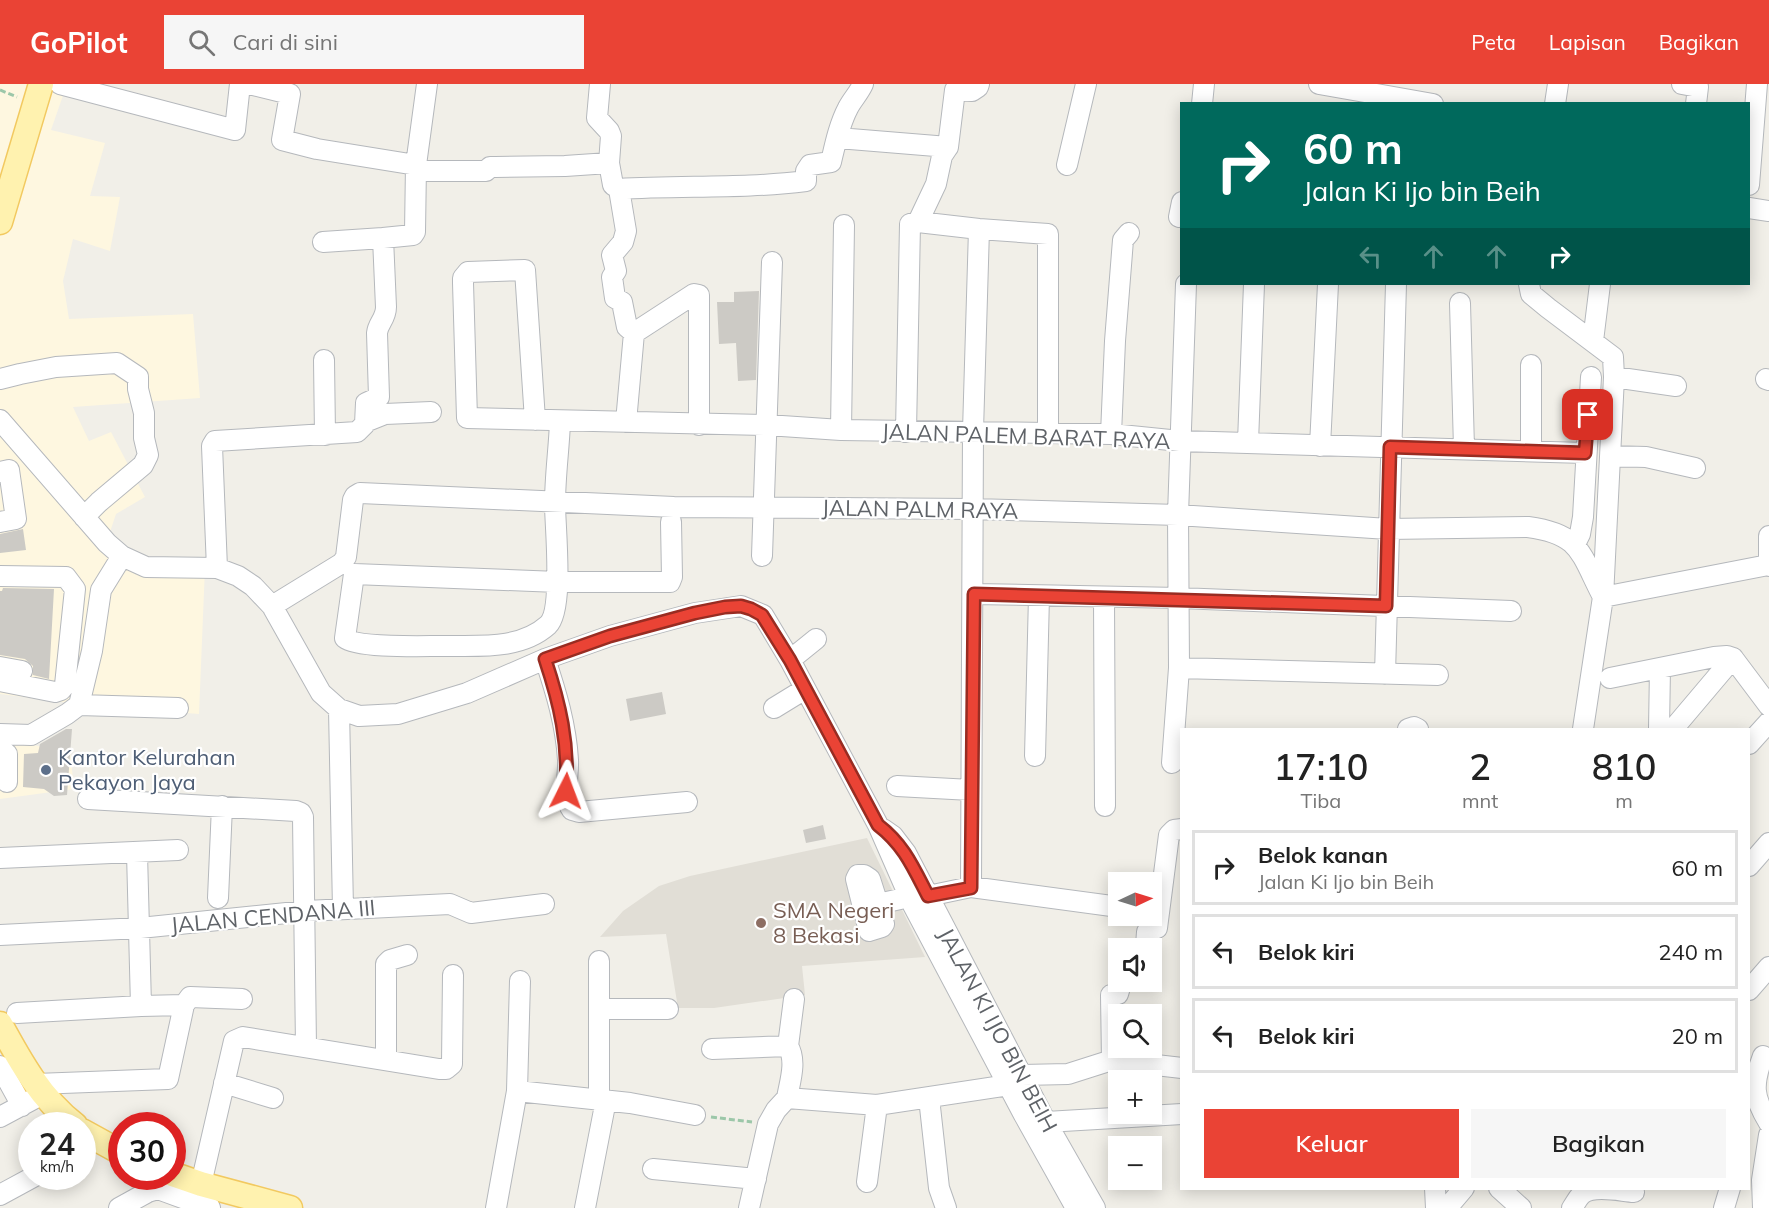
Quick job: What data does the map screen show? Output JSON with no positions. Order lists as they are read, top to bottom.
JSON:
{
  "streets": {
    "street": [
      "JALAN PALEM BARAT RAYA",
      "JALAN PALM RAYA",
      "JALAN CENDANA III",
      "JALAN KI IJO BIN BEIH"
    ]
  },
  "places": ["Kantor Kelurahan Pekayon Jaya", "SMA Negeri 8 Bekasi"],
  "north": "right",
  "page": {
    "header": "GoPilot",
    "search": "Cari di sini",
    "nav": ["Peta", "Lapisan", "Bagikan"],
    "turn": ["60 m", "Jalan Ki Ijo bin Beih"],
    "eta": [
      "17:10",
      "Tiba",
      "2",
      "mnt",
      "810",
      "m"
    ],
    "list": [
      {
        "name": "Belok kanan",
        "note": "Jalan Ki Ijo bin Beih",
        "value": "60 m"
      },
      {
        "name": "Belok kiri",
        "value": "240 m"
      },
      {
        "name": "Belok kiri",
        "value": "20 m"
      }
    ],
    "map_buttons": ["+", "−"],
    "buttons": ["Keluar", "Bagikan"],
    "speed": "24 km/h",
    "limit": "30"
  }
}
